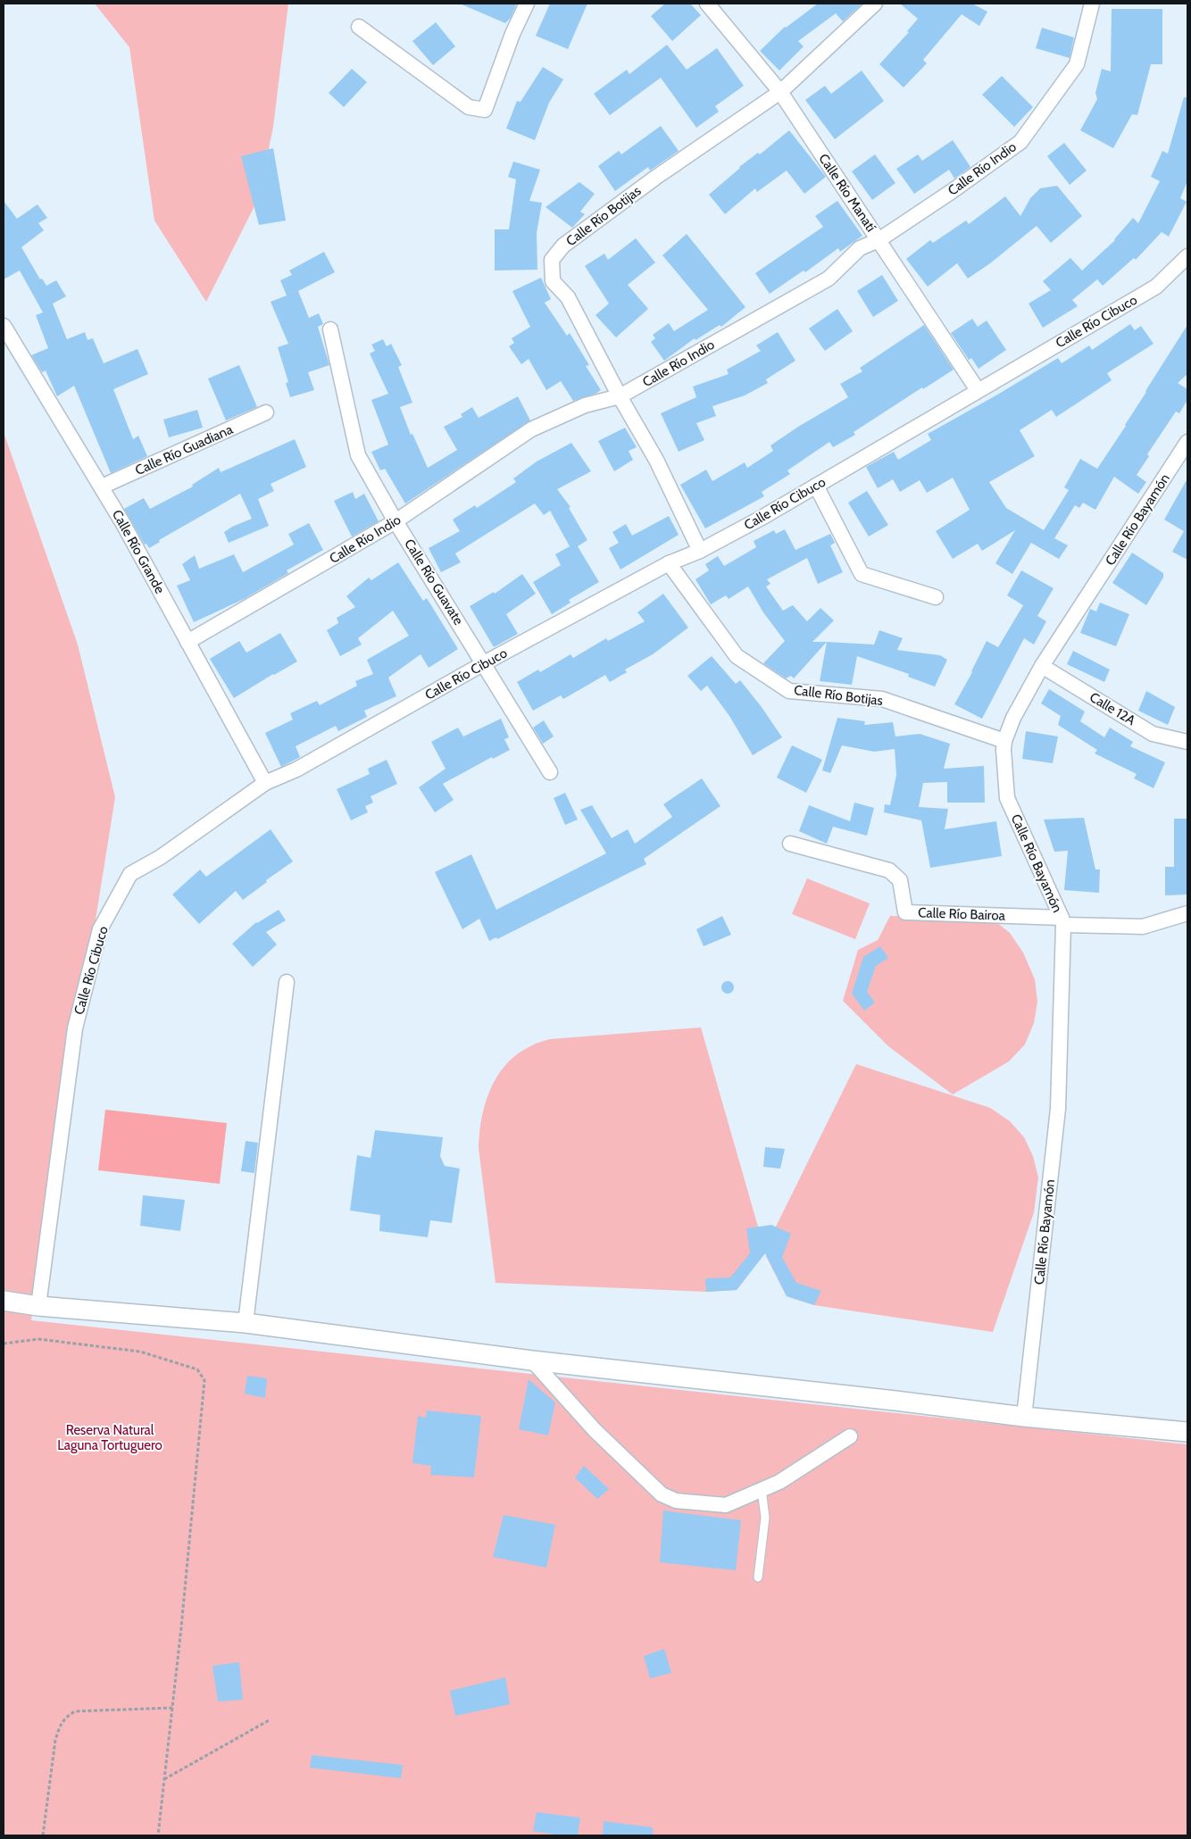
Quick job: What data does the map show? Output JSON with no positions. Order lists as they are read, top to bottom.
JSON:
{
  "streets": {
    "street": [
      "Calle Río Indio",
      "Calle Río Manatí",
      "Calle Río Botijas",
      "Calle Río Cibuco",
      "Calle Río Guadiana",
      "Calle Río Bayamón",
      "Calle Río Grande",
      "Calle Río Guavate",
      "Calle 12A",
      "Calle Río Bairoa"
    ]
  },
  "crossings": [
    ["Calle Río Indio", "Calle Río Manatí"],
    ["Calle Río Indio", "Calle Río Botijas"],
    ["Calle Río Indio", "Calle Río Grande"],
    ["Calle Río Indio", "Calle Río Guavate"],
    ["Calle Río Manatí", "Calle Río Botijas"],
    ["Calle Río Manatí", "Calle Río Cibuco"],
    ["Calle Río Botijas", "Calle Río Cibuco"],
    ["Calle Río Botijas", "Calle Río Bayamón"],
    ["Calle Río Cibuco", "Calle Río Grande"],
    ["Calle Río Cibuco", "Calle Río Guavate"],
    ["Calle Río Guadiana", "Calle Río Grande"],
    ["Calle Río Bayamón", "Calle 12A"],
    ["Calle Río Bayamón", "Calle Río Bairoa"]
  ],
  "parks": ["Reserva Natural Laguna Tortuguero"]
}
